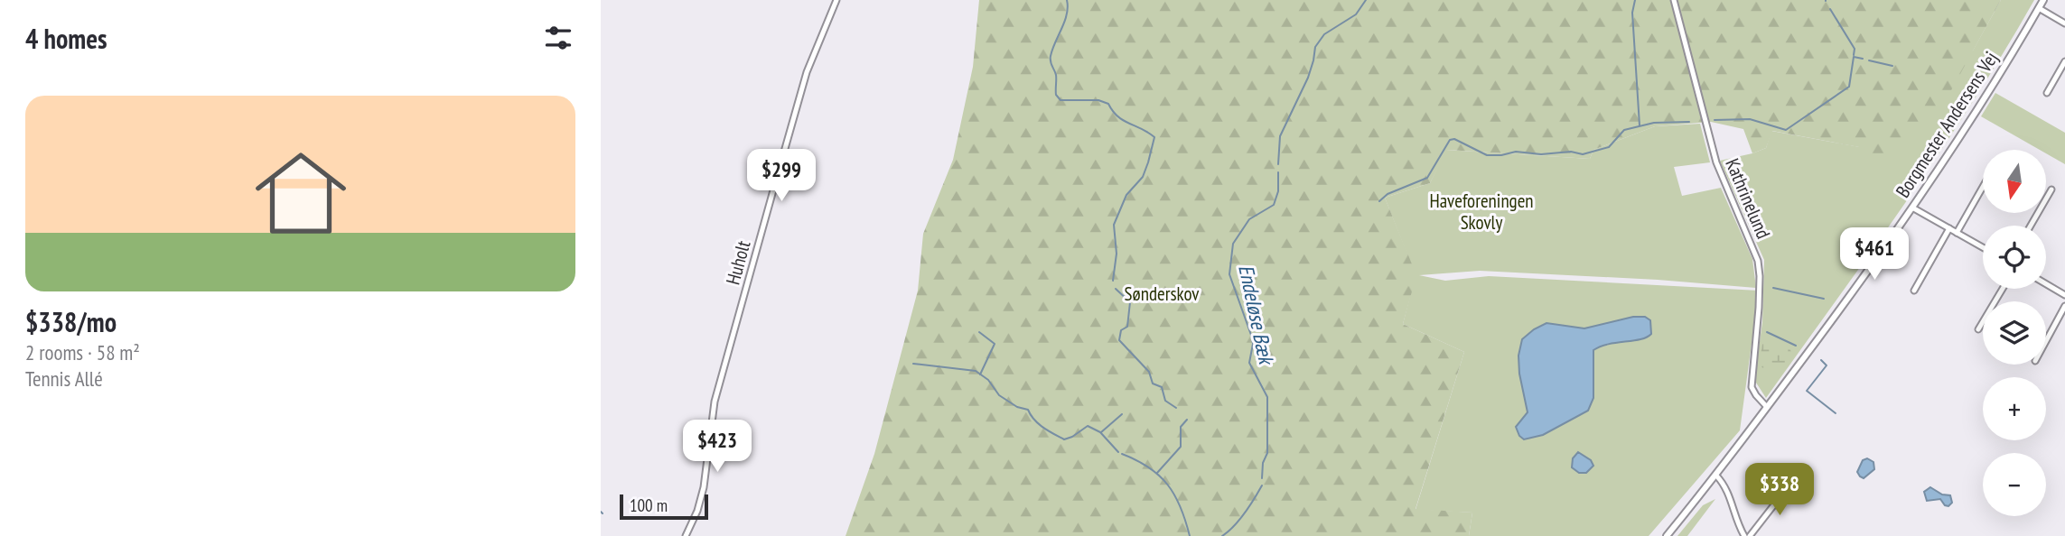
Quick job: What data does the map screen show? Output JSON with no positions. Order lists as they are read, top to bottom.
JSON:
{
  "streets": {
    "street": ["Borgmester Andersens Vej", "Kathrinelund", "Huholt"]
  },
  "crossings": [
    ["Borgmester Andersens Vej", "Kathrinelund"]
  ],
  "water": ["Endeløse Bæk"],
  "parks": ["Haveforeningen Skovly", "Sønderskov"],
  "scale_bar": "100 m",
  "north": "bottom",
  "page": {
    "heading": "4 homes",
    "list": [
      {
        "name": "$338/mo",
        "note": "2 rooms · 58 m² · Tennis Allé"
      }
    ],
    "price": [
      "$299",
      "$461",
      "$423",
      "$338"
    ],
    "map_buttons": ["+", "−"],
    "scale": "100 m"
  }
}
